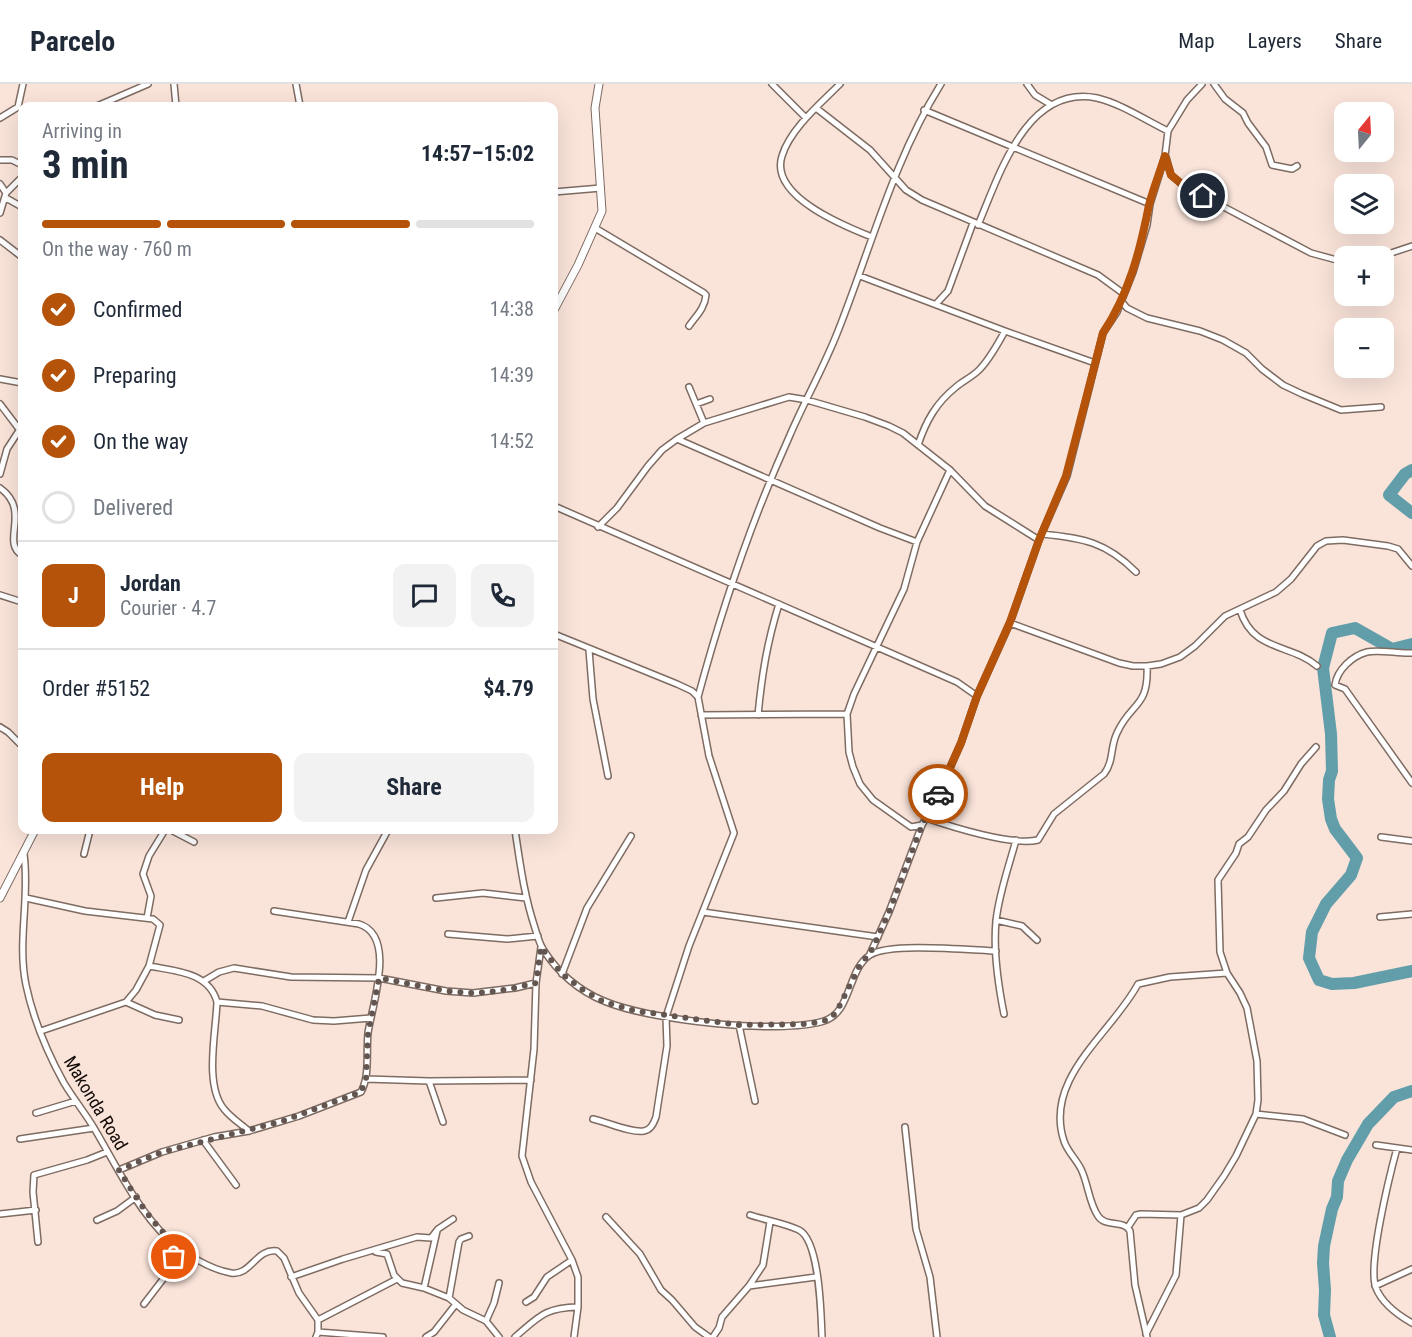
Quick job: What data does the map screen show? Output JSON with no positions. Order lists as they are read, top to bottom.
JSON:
{
  "streets": {
    "street": ["Makonda Road"]
  },
  "north": "top",
  "page": {
    "header": "Parcelo",
    "nav": ["Map", "Layers", "Share"],
    "map_buttons": ["+", "−"],
    "heading": ["3 min", "Arriving in", "14:57–15:02"],
    "panel": [
      "Jordan",
      "Courier · 4.7",
      "Order #5152",
      "$4.79"
    ],
    "bar": "On the way · 760 m",
    "list": [
      ["Confirmed", "14:38"],
      ["Preparing", "14:39"],
      ["On the way", "14:52"],
      "Delivered"
    ],
    "round": "J",
    "buttons": ["Help", "Share"]
  }
}
